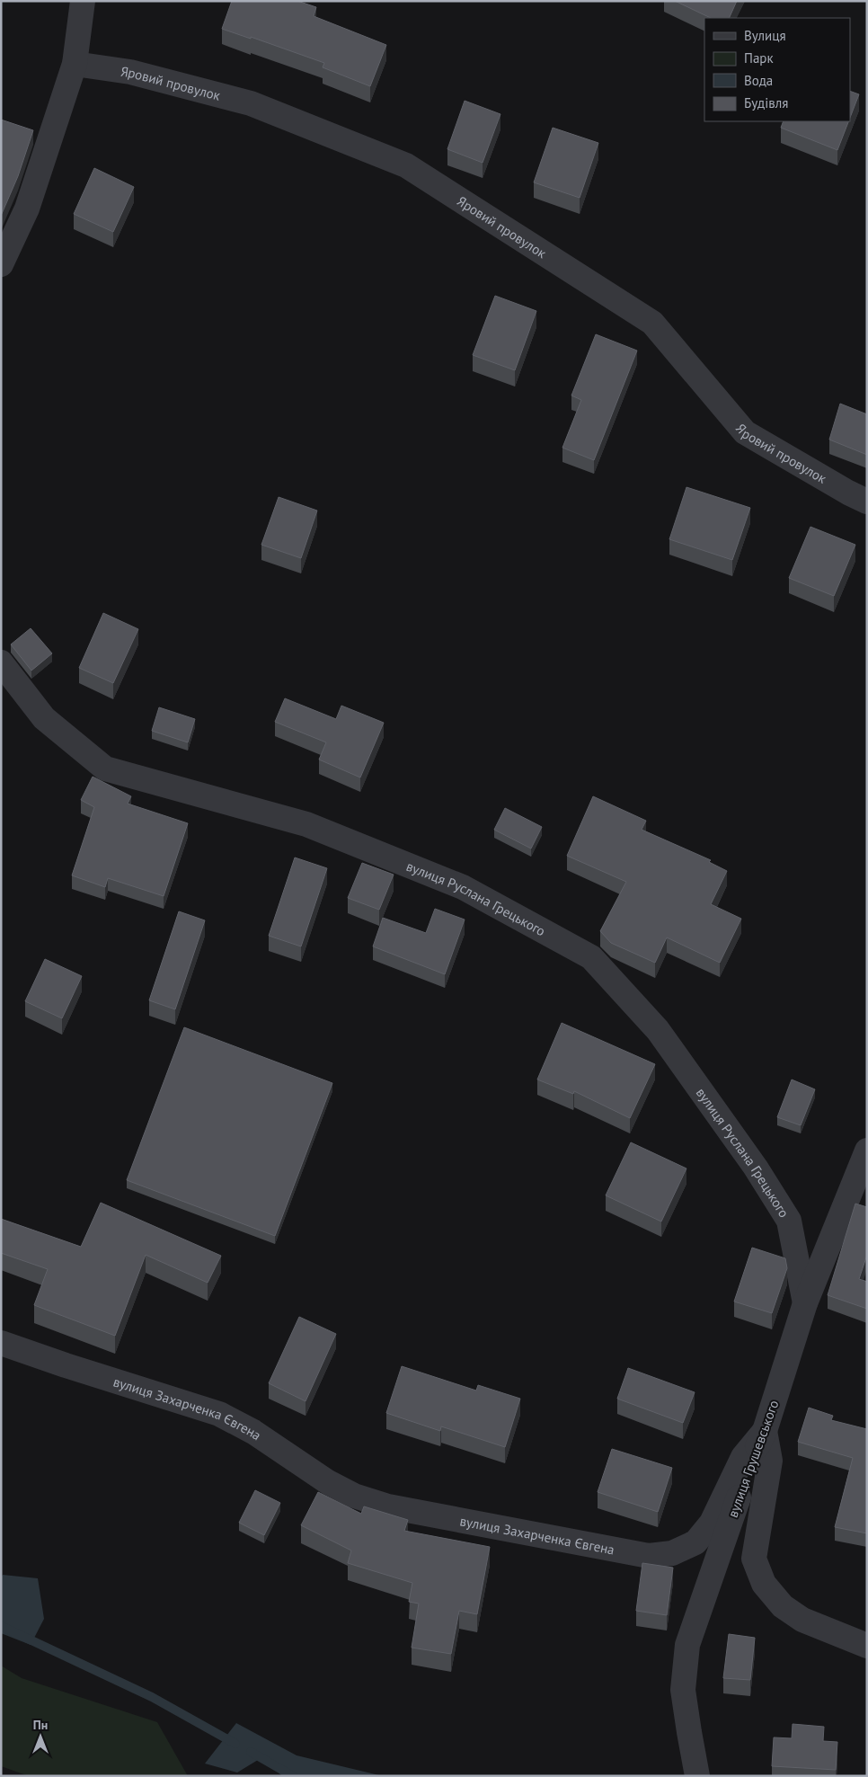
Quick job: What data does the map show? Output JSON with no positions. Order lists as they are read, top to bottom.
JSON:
{
  "streets": {
    "street": [
      "Яровий провулок",
      "вулиця Руслана Грецького",
      "вулиця Захарченка Євгена",
      "вулиця Грушевського"
    ]
  },
  "crossings": [
    ["вулиця Руслана Грецького", "вулиця Грушевського"],
    ["вулиця Захарченка Євгена", "вулиця Грушевського"]
  ],
  "legend": [
    "Вулиця",
    "Парк",
    "Вода",
    "Будівля"
  ],
  "north": "top"
}
